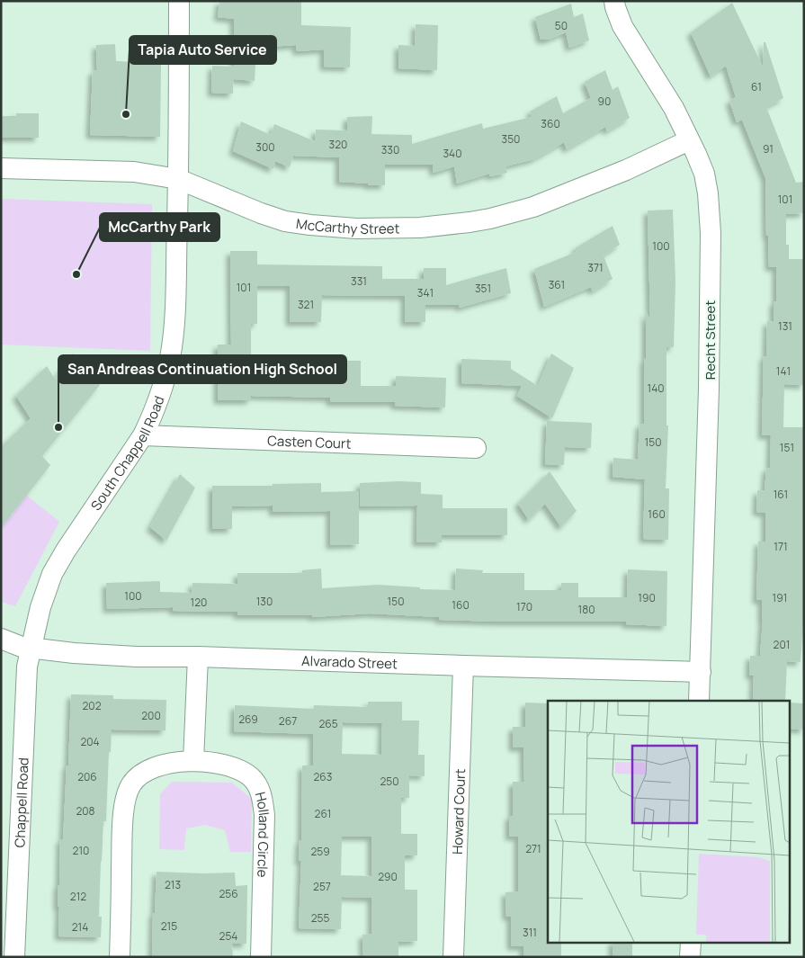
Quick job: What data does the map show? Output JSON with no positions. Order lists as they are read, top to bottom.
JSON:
{
  "streets": {
    "street": [
      "McCarthy Street",
      "Recht Street",
      "Casten Court",
      "South Chappell Road",
      "Alvarado Street",
      "Chappell Road",
      "Howard Court",
      "Holland Circle"
    ]
  },
  "crossings": [
    ["McCarthy Street", "Recht Street"],
    ["McCarthy Street", "South Chappell Road"],
    ["Recht Street", "Alvarado Street"],
    ["Casten Court", "South Chappell Road"],
    ["South Chappell Road", "Alvarado Street"],
    ["South Chappell Road", "Chappell Road"],
    ["Alvarado Street", "Chappell Road"],
    ["Alvarado Street", "Howard Court"]
  ],
  "places": ["Tapia Auto Service", "McCarthy Park", "San Andreas Continuation High School"],
  "house_numbers": [
    "50",
    "61",
    "90",
    "360",
    "350",
    "320",
    "300",
    "91",
    "330",
    "340",
    "101",
    "100",
    "371",
    "331",
    "361",
    "101",
    "351",
    "341",
    "321",
    "131",
    "141",
    "140",
    "150",
    "151",
    "161",
    "160",
    "171",
    "100",
    "190",
    "191",
    "130",
    "150",
    "120",
    "160",
    "170",
    "180",
    "201",
    "202",
    "200",
    "269",
    "267",
    "265",
    "204",
    "206",
    "263",
    "250",
    "208",
    "261",
    "271",
    "210",
    "259",
    "290",
    "213",
    "257",
    "256",
    "212",
    "255",
    "215",
    "214",
    "311",
    "254"
  ]
}
